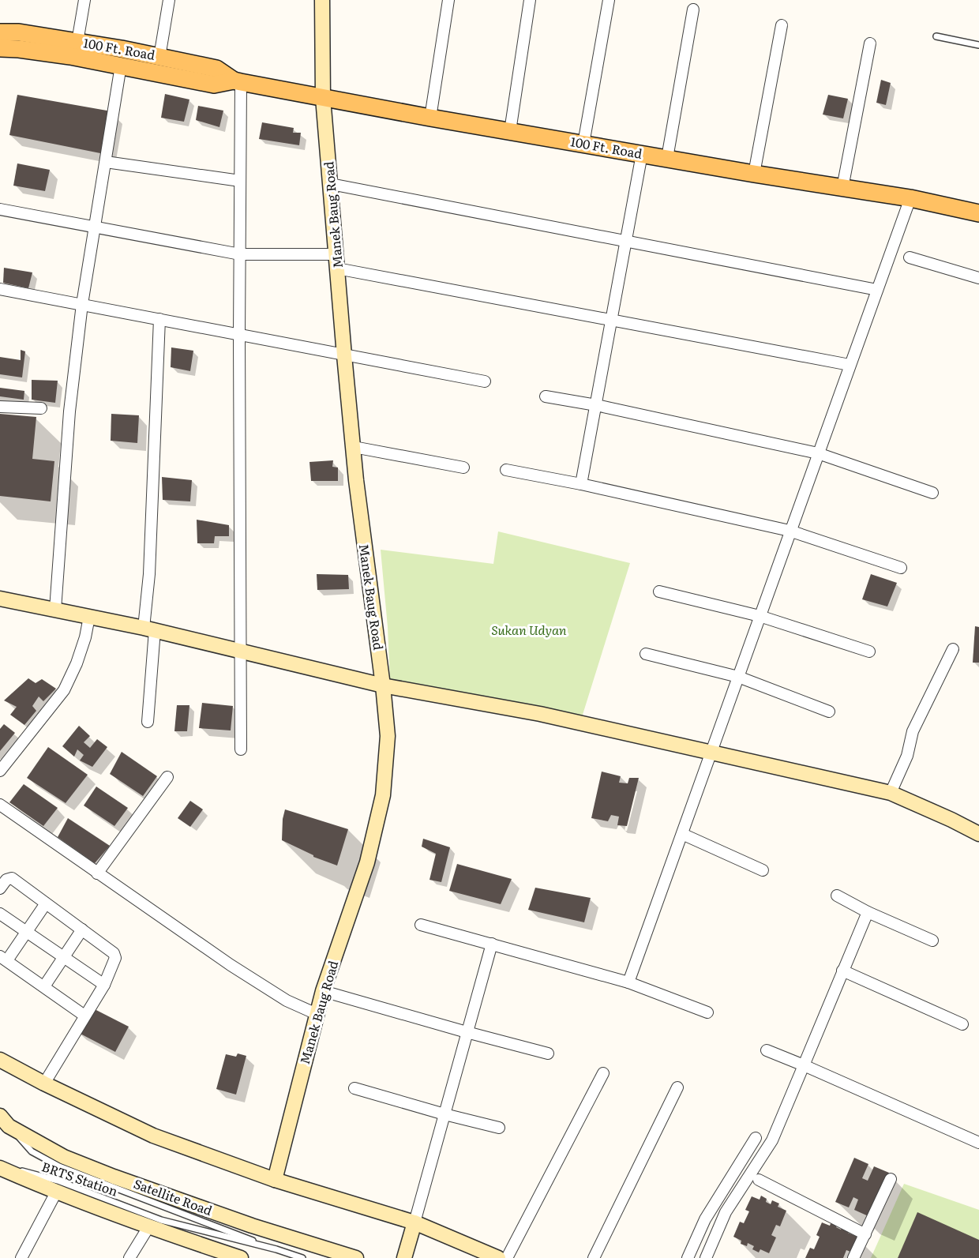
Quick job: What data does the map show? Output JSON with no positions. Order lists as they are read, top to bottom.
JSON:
{
  "streets": {
    "main road": ["100 Ft. Road"],
    "street": ["Manek Baug Road", "Satellite Road"],
    "lane": ["BRTS Station"]
  },
  "crossings": [
    ["100 Ft. Road", "Manek Baug Road"],
    ["BRTS Station", "Satellite Road"]
  ],
  "parks": ["Sukan Udyan"]
}
